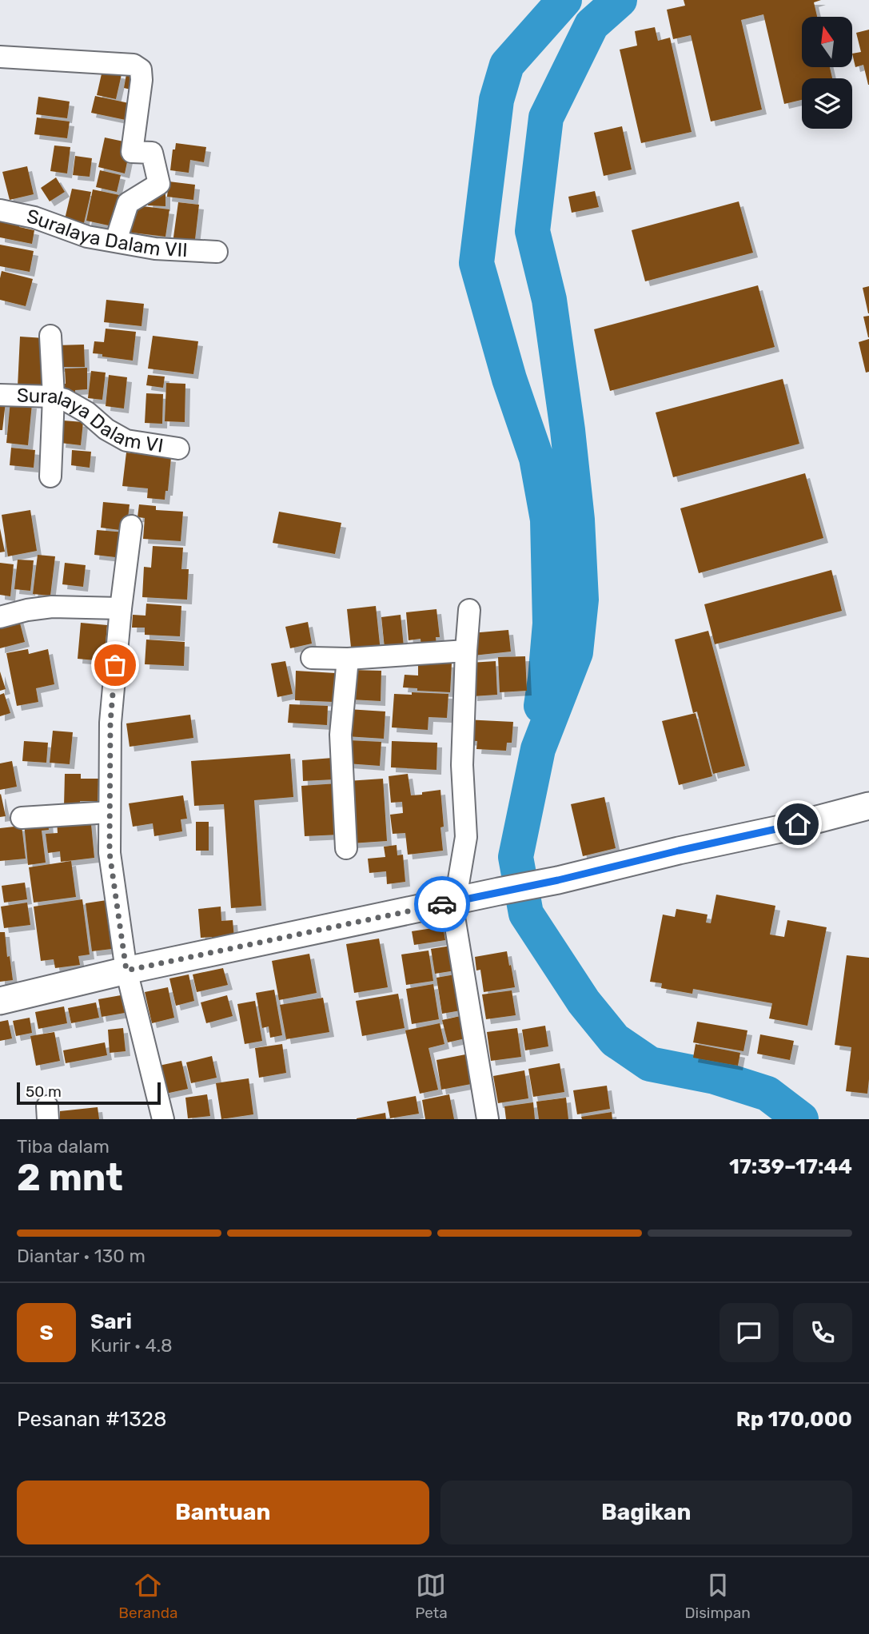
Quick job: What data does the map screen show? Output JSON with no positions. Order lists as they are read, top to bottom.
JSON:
{
  "streets": {
    "street": ["Suralaya Dalam VII", "Suralaya Dalam VI"]
  },
  "scale_bar": "50 m",
  "north": "top",
  "page": {
    "scale": "50 m",
    "heading": ["2 mnt", "Tiba dalam", "17:39–17:44"],
    "panel": [
      "Sari",
      "Kurir · 4.8",
      "Pesanan #1328",
      "Rp 170,000"
    ],
    "bar": "Diantar · 130 m",
    "round": "S",
    "buttons": ["Bantuan", "Bagikan"],
    "tabs": ["Beranda", "Peta", "Disimpan"]
  }
}
